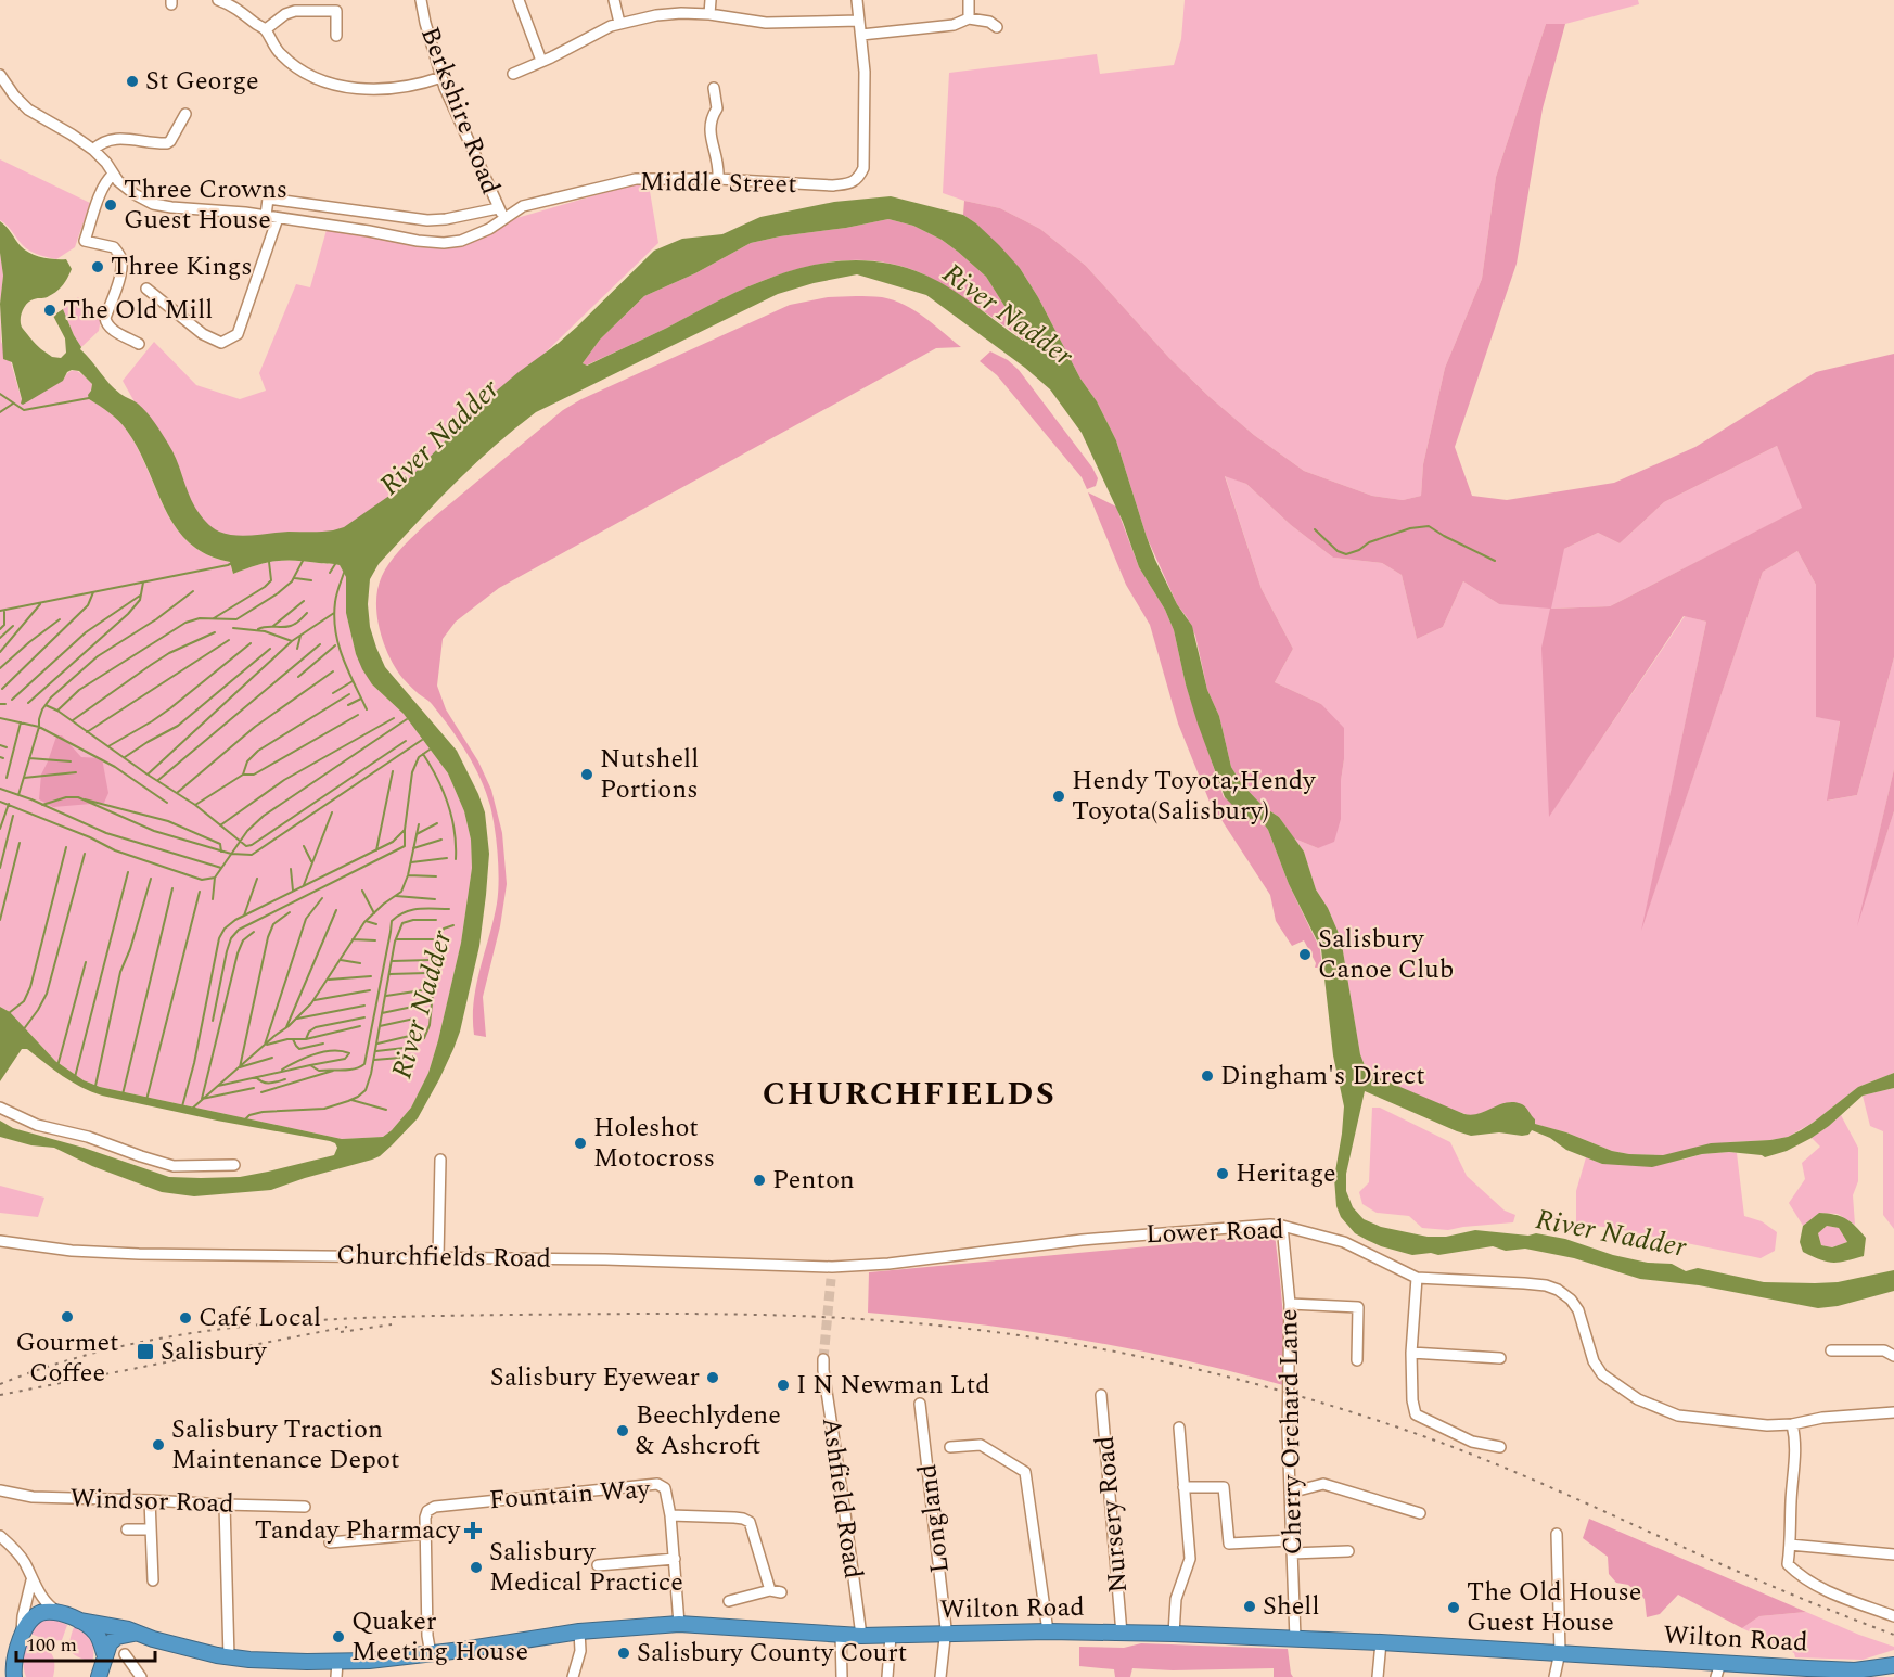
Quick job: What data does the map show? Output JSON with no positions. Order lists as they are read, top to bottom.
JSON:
{
  "streets": {
    "highway": ["Wilton Road"],
    "street": [
      "Berkshire Road",
      "Middle Street",
      "Lower Road",
      "Churchfields Road",
      "Cherry Orchard Lane",
      "Fountain Way",
      "Ashfield Road",
      "Windsor Road",
      "Nursery Road",
      "Longland"
    ]
  },
  "crossings": [
    ["Berkshire Road", "Middle Street"],
    ["Lower Road", "Churchfields Road"],
    ["Lower Road", "Cherry Orchard Lane"],
    ["Cherry Orchard Lane", "Wilton Road"],
    ["Fountain Way", "Wilton Road"],
    ["Ashfield Road", "Wilton Road"],
    ["Nursery Road", "Wilton Road"],
    ["Longland", "Wilton Road"]
  ],
  "districts": ["CHURCHFIELDS"],
  "water": ["River Nadder"],
  "places": {
    "other": [
      "St George",
      "Three Crowns Guest House",
      "Three Kings",
      "The Old Mill",
      "Nutshell Portions",
      "Hendy Toyota;Hendy Toyota(Salisbury)",
      "Salisbury Canoe Club",
      "Dingham's Direct",
      "Holeshot Motocross",
      "Heritage",
      "Penton",
      "Gourmet Coffee",
      "Café Local",
      "Salisbury Eyewear",
      "I N Newman Ltd",
      "Beechlydene & Ashcroft",
      "Salisbury Traction Maintenance Depot",
      "Salisbury Medical Practice",
      "Shell",
      "The Old House Guest House",
      "Quaker Meeting House",
      "Salisbury County Court"
    ],
    "transit": ["Salisbury"],
    "health": ["Tanday Pharmacy"]
  },
  "scale_bar": "100 m"
}
